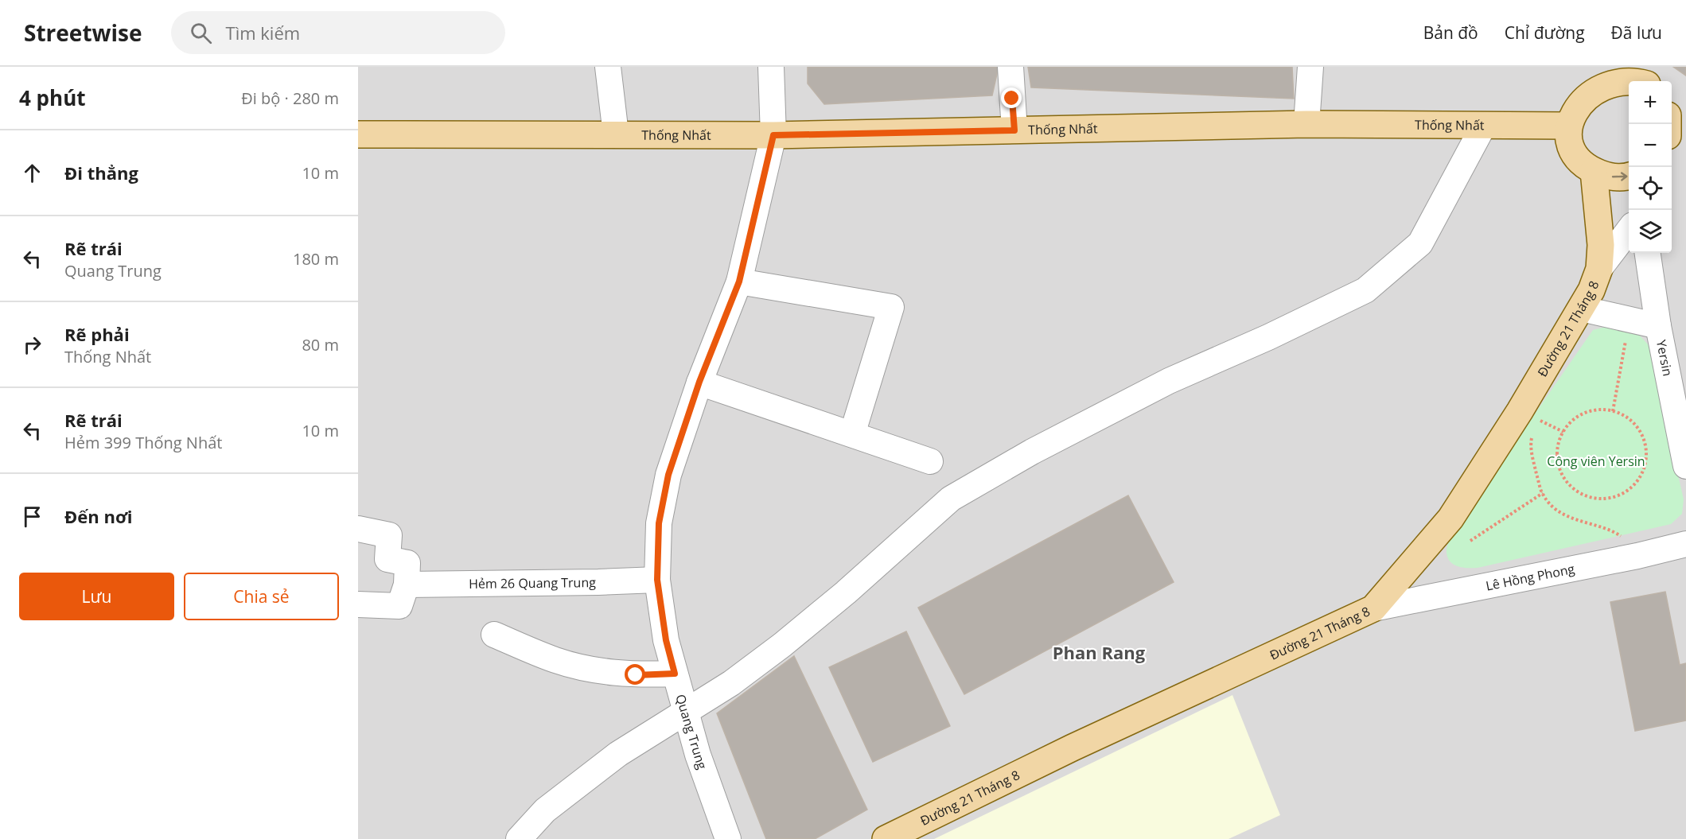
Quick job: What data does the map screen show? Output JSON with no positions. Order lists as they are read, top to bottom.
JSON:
{
  "streets": {
    "main road": ["Thống Nhất", "Đường 21 Tháng 8"],
    "street": [
      "Yersin",
      "Lê Hồng Phong",
      "Hẻm 26 Quang Trung",
      "Quang Trung"
    ]
  },
  "crossings": [
    ["Thống Nhất", "Quang Trung"],
    ["Đường 21 Tháng 8", "Lê Hồng Phong"],
    ["Hẻm 26 Quang Trung", "Quang Trung"]
  ],
  "districts": ["Phan Rang"],
  "parks": ["Công viên Yersin"],
  "page": {
    "header": "Streetwise",
    "search": "Tìm kiếm",
    "nav": ["Bản đồ", "Chỉ đường", "Đã lưu"],
    "heading": ["4 phút", "Đi bộ · 280 m"],
    "map_buttons": ["+", "−"],
    "list": [
      ["Đi thẳng", "10 m"],
      ["Rẽ trái", "Quang Trung", "180 m"],
      ["Rẽ phải", "Thống Nhất", "80 m"],
      ["Rẽ trái", "Hẻm 399 Thống Nhất", "10 m"],
      "Đến nơi"
    ],
    "buttons": ["Lưu", "Chia sẻ"]
  }
}
